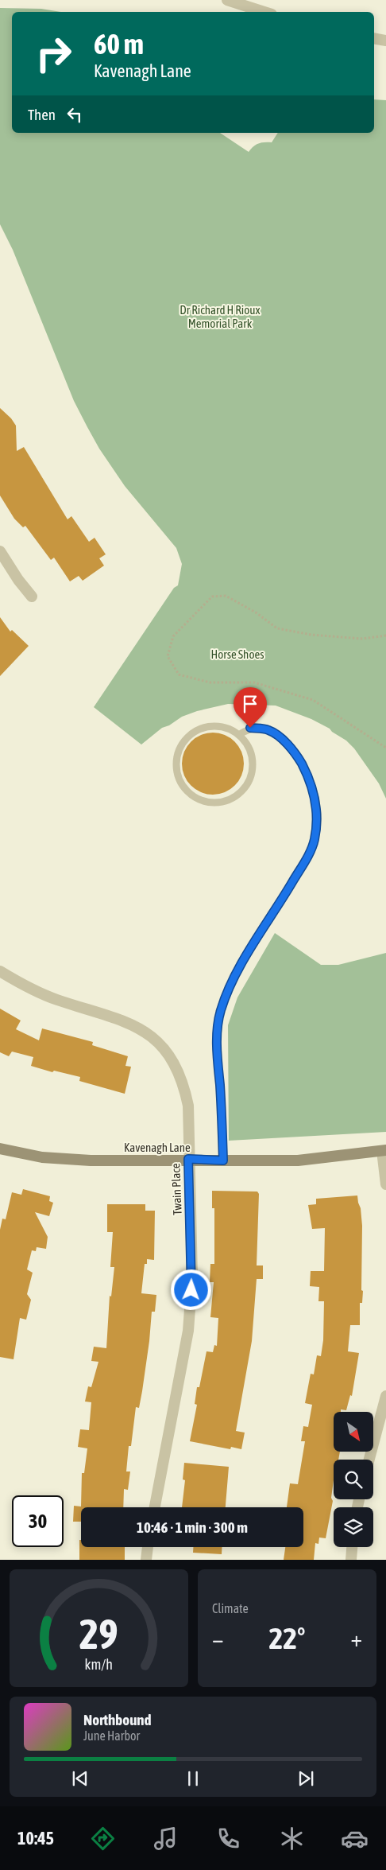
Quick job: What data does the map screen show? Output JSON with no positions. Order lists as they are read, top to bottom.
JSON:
{
  "streets": {
    "main road": ["Kavenagh Lane"],
    "street": ["Twain Place"]
  },
  "crossings": [
    ["Kavenagh Lane", "Twain Place"]
  ],
  "parks": ["Dr Richard H Rioux Memorial Park", "Horse Shoes"],
  "north": "bottom right",
  "page": {
    "turn": ["60 m", "Kavenagh Lane"],
    "then": "Then",
    "limit": "30",
    "trip": "10:46 · 1 min · 300 m",
    "tile": "Climate",
    "heat": ["−", "22°", "+"],
    "song": ["Northbound", "June Harbor"],
    "tabs": "10:45",
    "gauge": ["29", "km/h"]
  }
}
